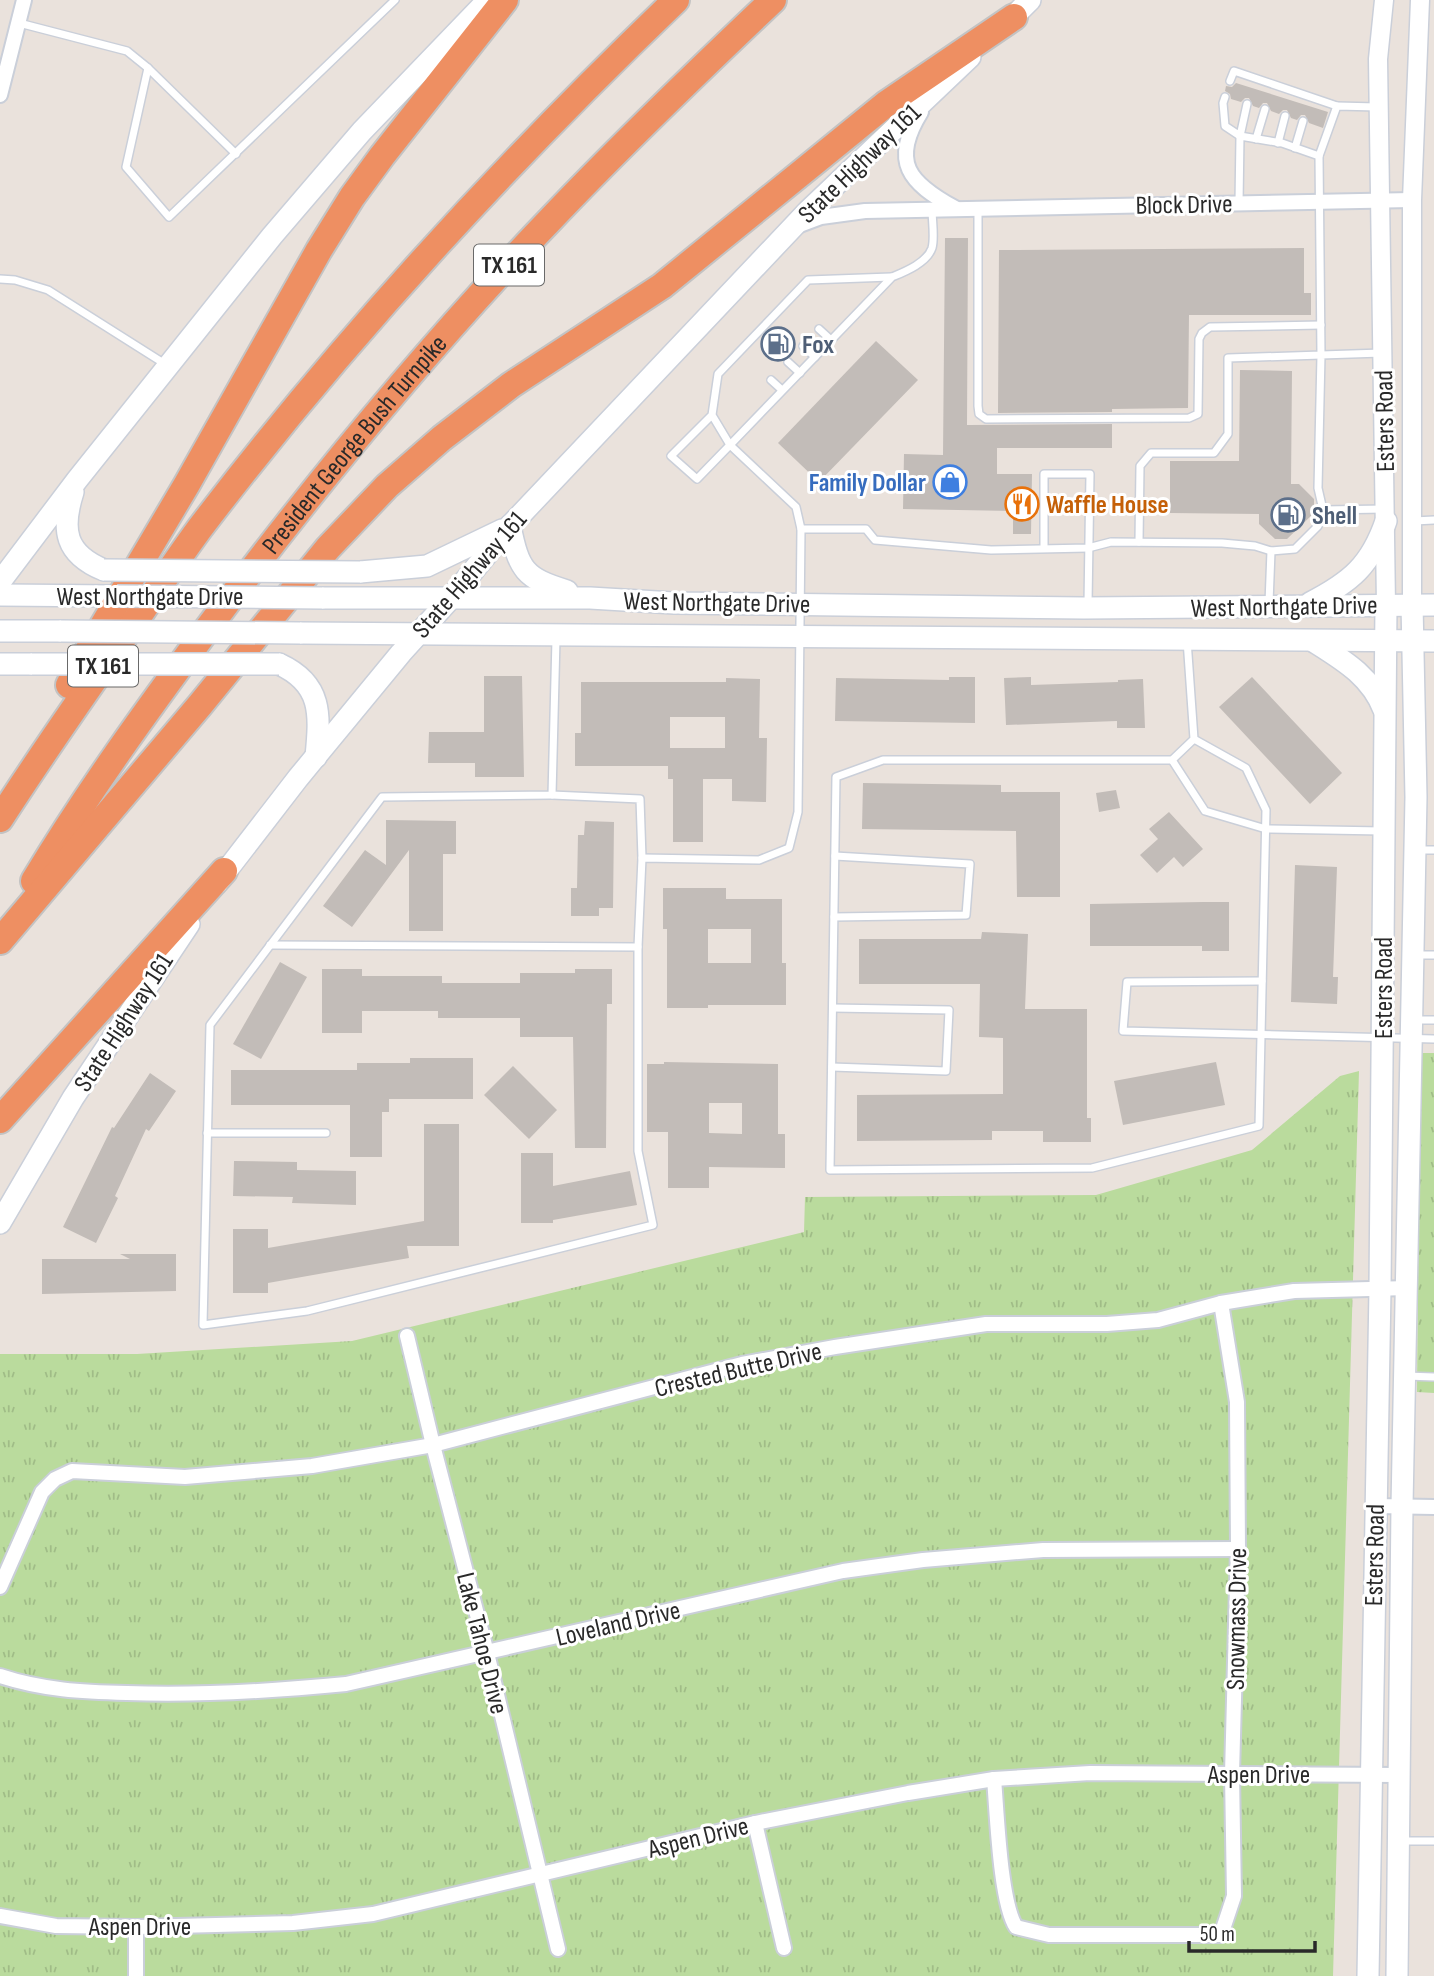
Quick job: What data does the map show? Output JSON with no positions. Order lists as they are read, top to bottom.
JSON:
{
  "streets": {
    "highway": ["TX 161", "President George Bush Turnpike"],
    "main road": ["State Highway 161", "Esters Road", "West Northgate Drive"],
    "street": [
      "Block Drive",
      "Crested Butte Drive",
      "Snowmass Drive",
      "Loveland Drive",
      "Lake Tahoe Drive",
      "Aspen Drive"
    ]
  },
  "crossings": [
    ["State Highway 161", "Block Drive"],
    ["State Highway 161", "West Northgate Drive"],
    ["Block Drive", "Esters Road"],
    ["Esters Road", "West Northgate Drive"],
    ["Esters Road", "Crested Butte Drive"],
    ["Esters Road", "Aspen Drive"],
    ["Crested Butte Drive", "Snowmass Drive"],
    ["Crested Butte Drive", "Lake Tahoe Drive"],
    ["Snowmass Drive", "Loveland Drive"],
    ["Snowmass Drive", "Aspen Drive"],
    ["Loveland Drive", "Lake Tahoe Drive"],
    ["Lake Tahoe Drive", "Aspen Drive"]
  ],
  "places": {
    "fuel station": ["Fox", "Shell"],
    "shop": ["Family Dollar"],
    "restaurant": ["Waffle House"]
  },
  "scale_bar": "50 m"
}
